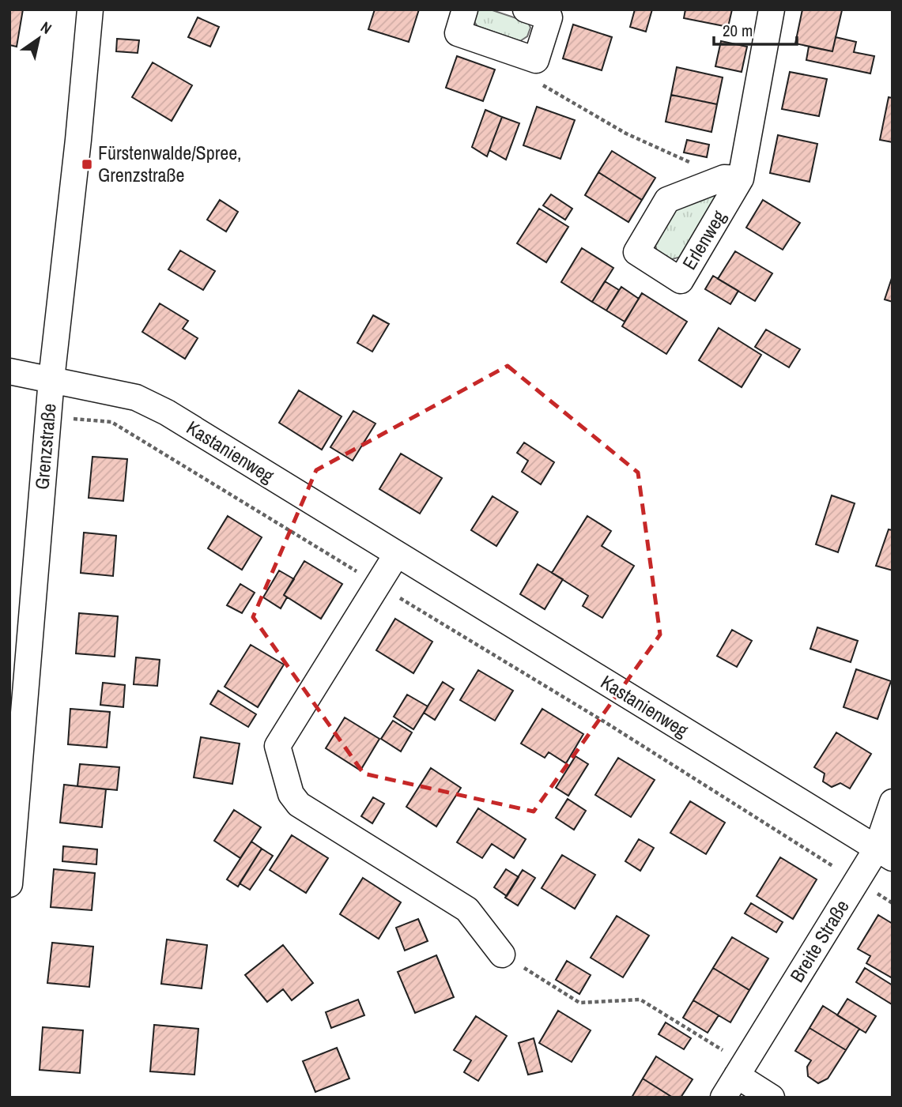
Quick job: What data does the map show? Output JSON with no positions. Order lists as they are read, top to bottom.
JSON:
{
  "streets": {
    "street": ["Grenzstraße", "Kastanienweg", "Breite Straße"]
  },
  "crossings": [
    ["Grenzstraße", "Kastanienweg"],
    ["Kastanienweg", "Breite Straße"]
  ],
  "places": {
    "transit": ["Fürstenwalde/Spree, Grenzstraße"]
  },
  "scale_bar": "20 m",
  "north": "top right"
}
